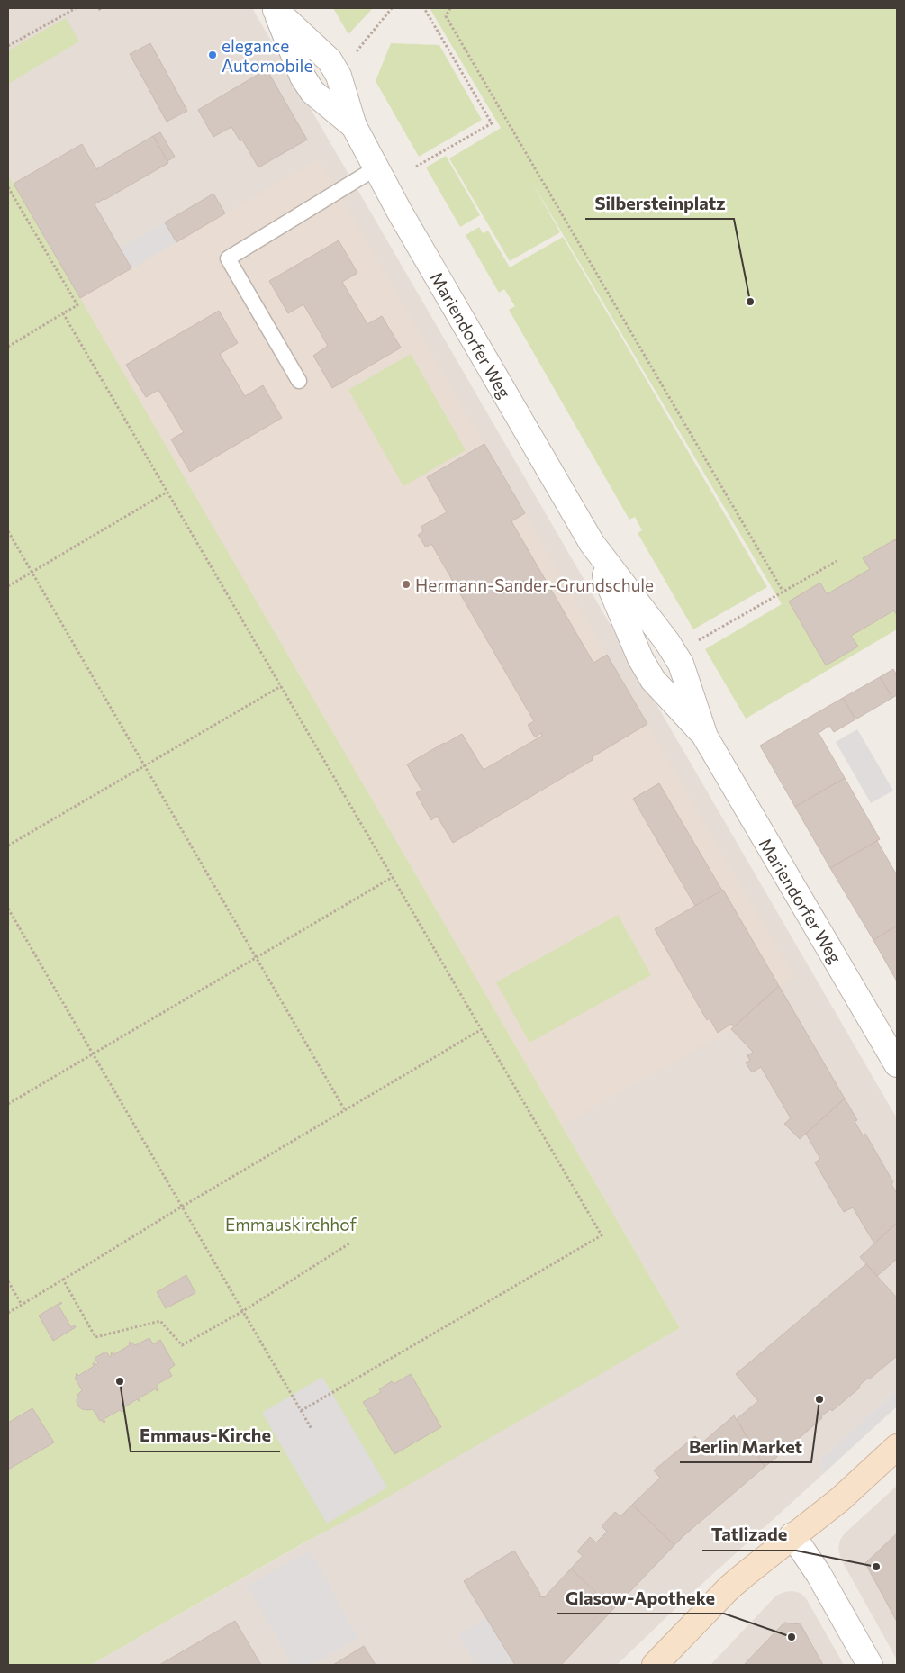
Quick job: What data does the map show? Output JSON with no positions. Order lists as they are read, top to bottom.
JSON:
{
  "streets": {
    "street": ["Mariendorfer Weg"]
  },
  "parks": ["Emmauskirchhof"],
  "places": [
    "elegance Automobile",
    "Silbersteinplatz",
    "Hermann-Sander-Grundschule",
    "Emmaus-Kirche",
    "Berlin Market",
    "Tatlizade",
    "Glasow-Apotheke"
  ]
}
